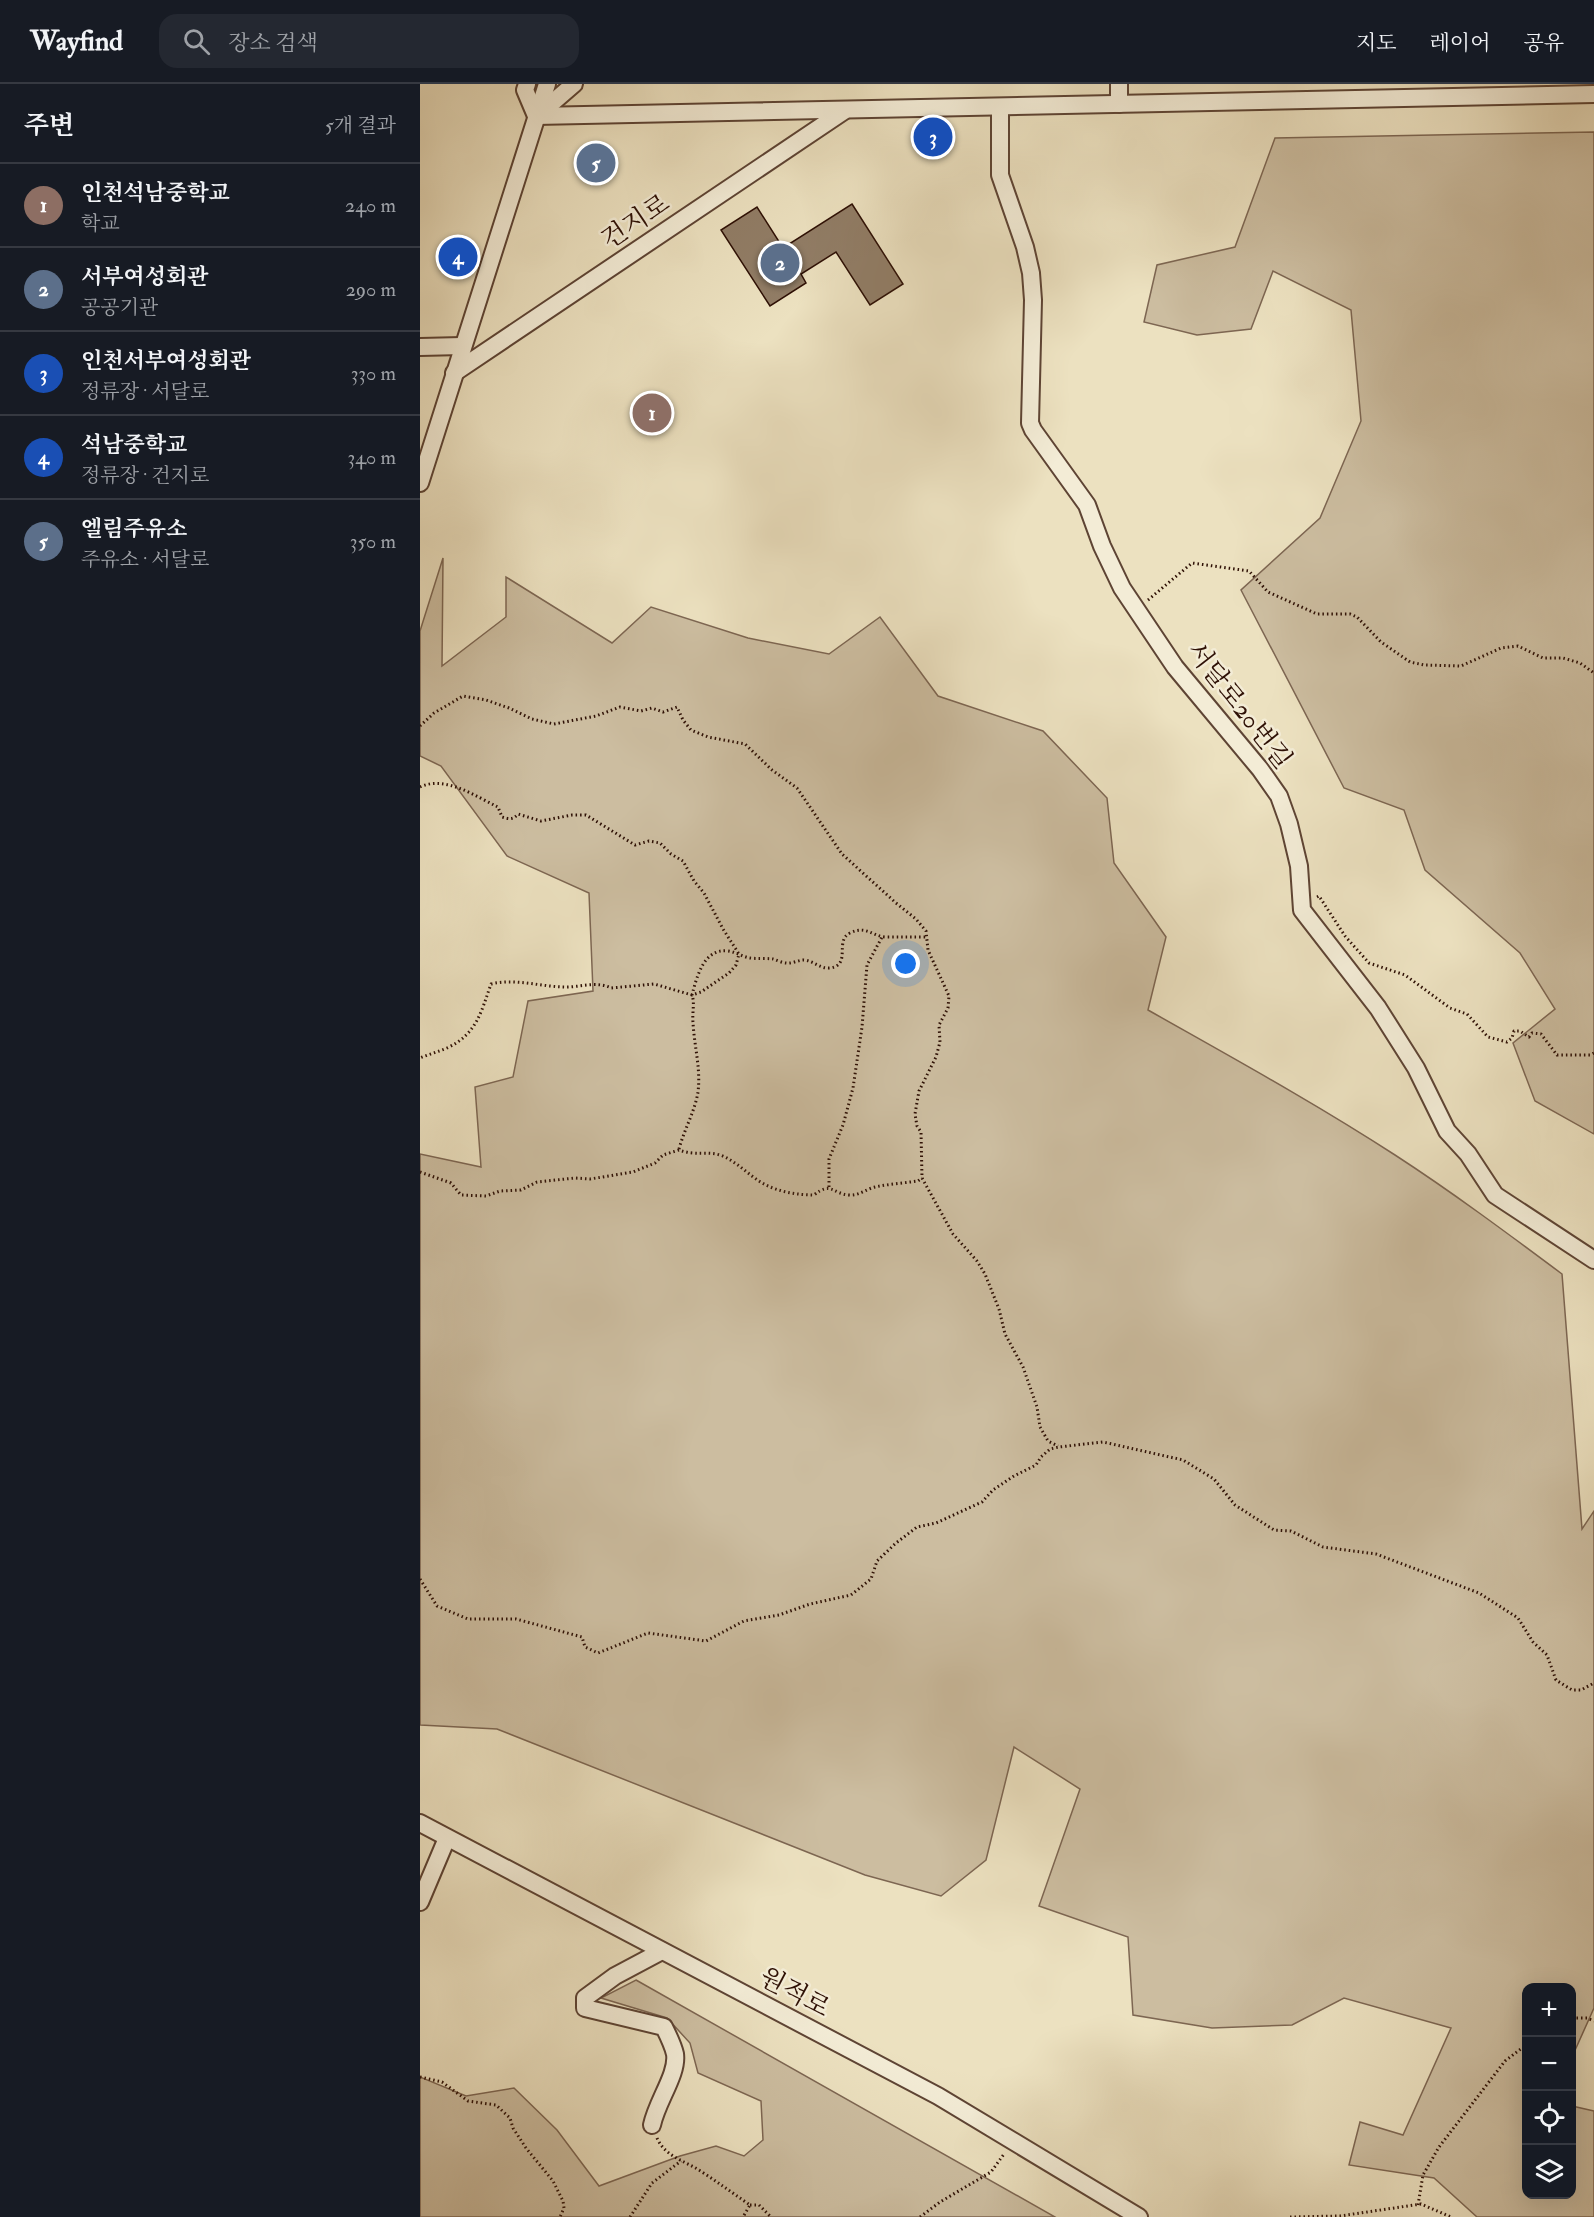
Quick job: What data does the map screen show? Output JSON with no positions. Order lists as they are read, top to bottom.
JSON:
{
  "streets": {
    "street": ["건지로", "서달로20번길", "원적로"]
  },
  "page": {
    "header": "Wayfind",
    "search": "장소 검색",
    "nav": ["지도", "레이어", "공유"],
    "heading": ["주변", "5개 결과"],
    "pins": [
      "3",
      "5",
      "4",
      "2",
      "1"
    ],
    "list": [
      {
        "mark": "1",
        "name": "인천석남중학교",
        "note": "학교",
        "value": "240 m"
      },
      {
        "mark": "2",
        "name": "서부여성회관",
        "note": "공공기관",
        "value": "290 m"
      },
      {
        "mark": "3",
        "name": "인천서부여성회관",
        "note": "정류장 · 서달로",
        "value": "330 m"
      },
      {
        "mark": "4",
        "name": "석남중학교",
        "note": "정류장 · 건지로",
        "value": "340 m"
      },
      {
        "mark": "5",
        "name": "엘림주유소",
        "note": "주유소 · 서달로",
        "value": "350 m"
      }
    ],
    "map_buttons": ["+", "−"]
  }
}
